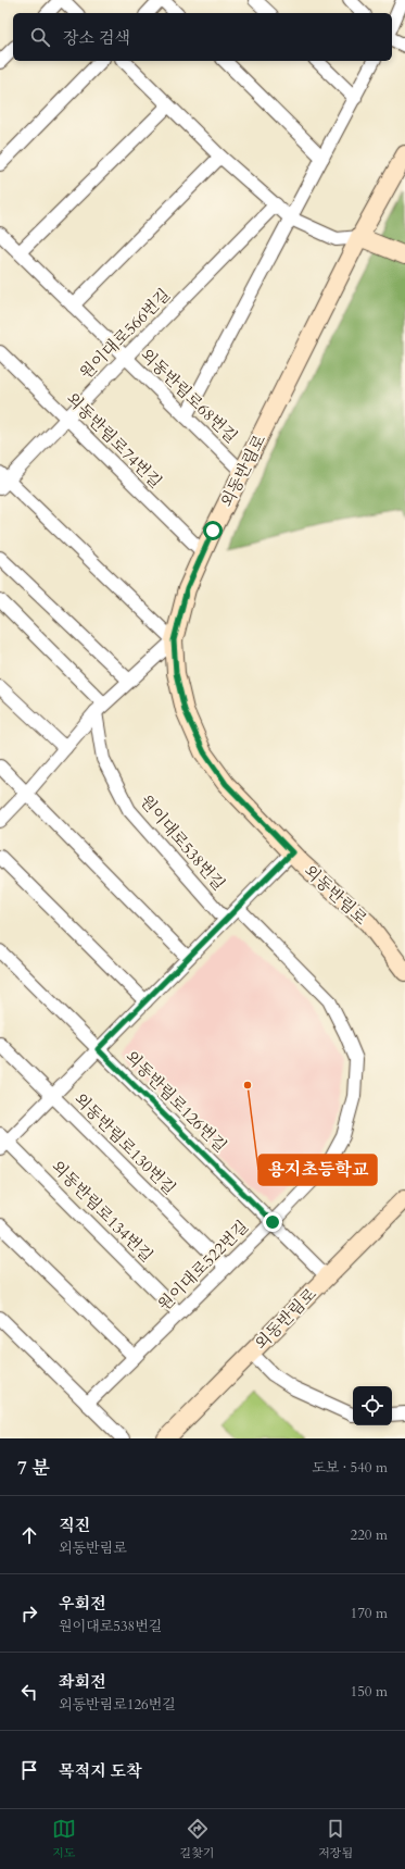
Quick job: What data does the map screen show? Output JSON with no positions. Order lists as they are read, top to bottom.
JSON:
{
  "streets": {
    "main road": ["외동반림로"],
    "street": [
      "원이대로566번길",
      "외동반림로68번길",
      "외동반림로74번길",
      "원이대로538번길",
      "외동반림로126번길",
      "외동반림로130번길",
      "외동반림로134번길",
      "원이대로522번길"
    ]
  },
  "crossings": [
    ["원이대로566번길", "외동반림로68번길"],
    ["원이대로566번길", "외동반림로74번길"],
    ["외동반림로68번길", "외동반림로"],
    ["외동반림로74번길", "외동반림로"],
    ["외동반림로", "외동반림로126번길"],
    ["외동반림로126번길", "원이대로522번길"],
    ["외동반림로130번길", "원이대로522번길"],
    ["외동반림로134번길", "원이대로522번길"]
  ],
  "places": ["용지초등학교"],
  "page": {
    "search": "장소 검색",
    "heading": ["7 분", "도보 · 540 m"],
    "list": [
      ["직진", "외동반림로", "220 m"],
      ["우회전", "원이대로538번길", "170 m"],
      ["좌회전", "외동반림로126번길", "150 m"],
      "목적지 도착"
    ],
    "nav": ["지도", "길찾기", "저장됨"]
  }
}
